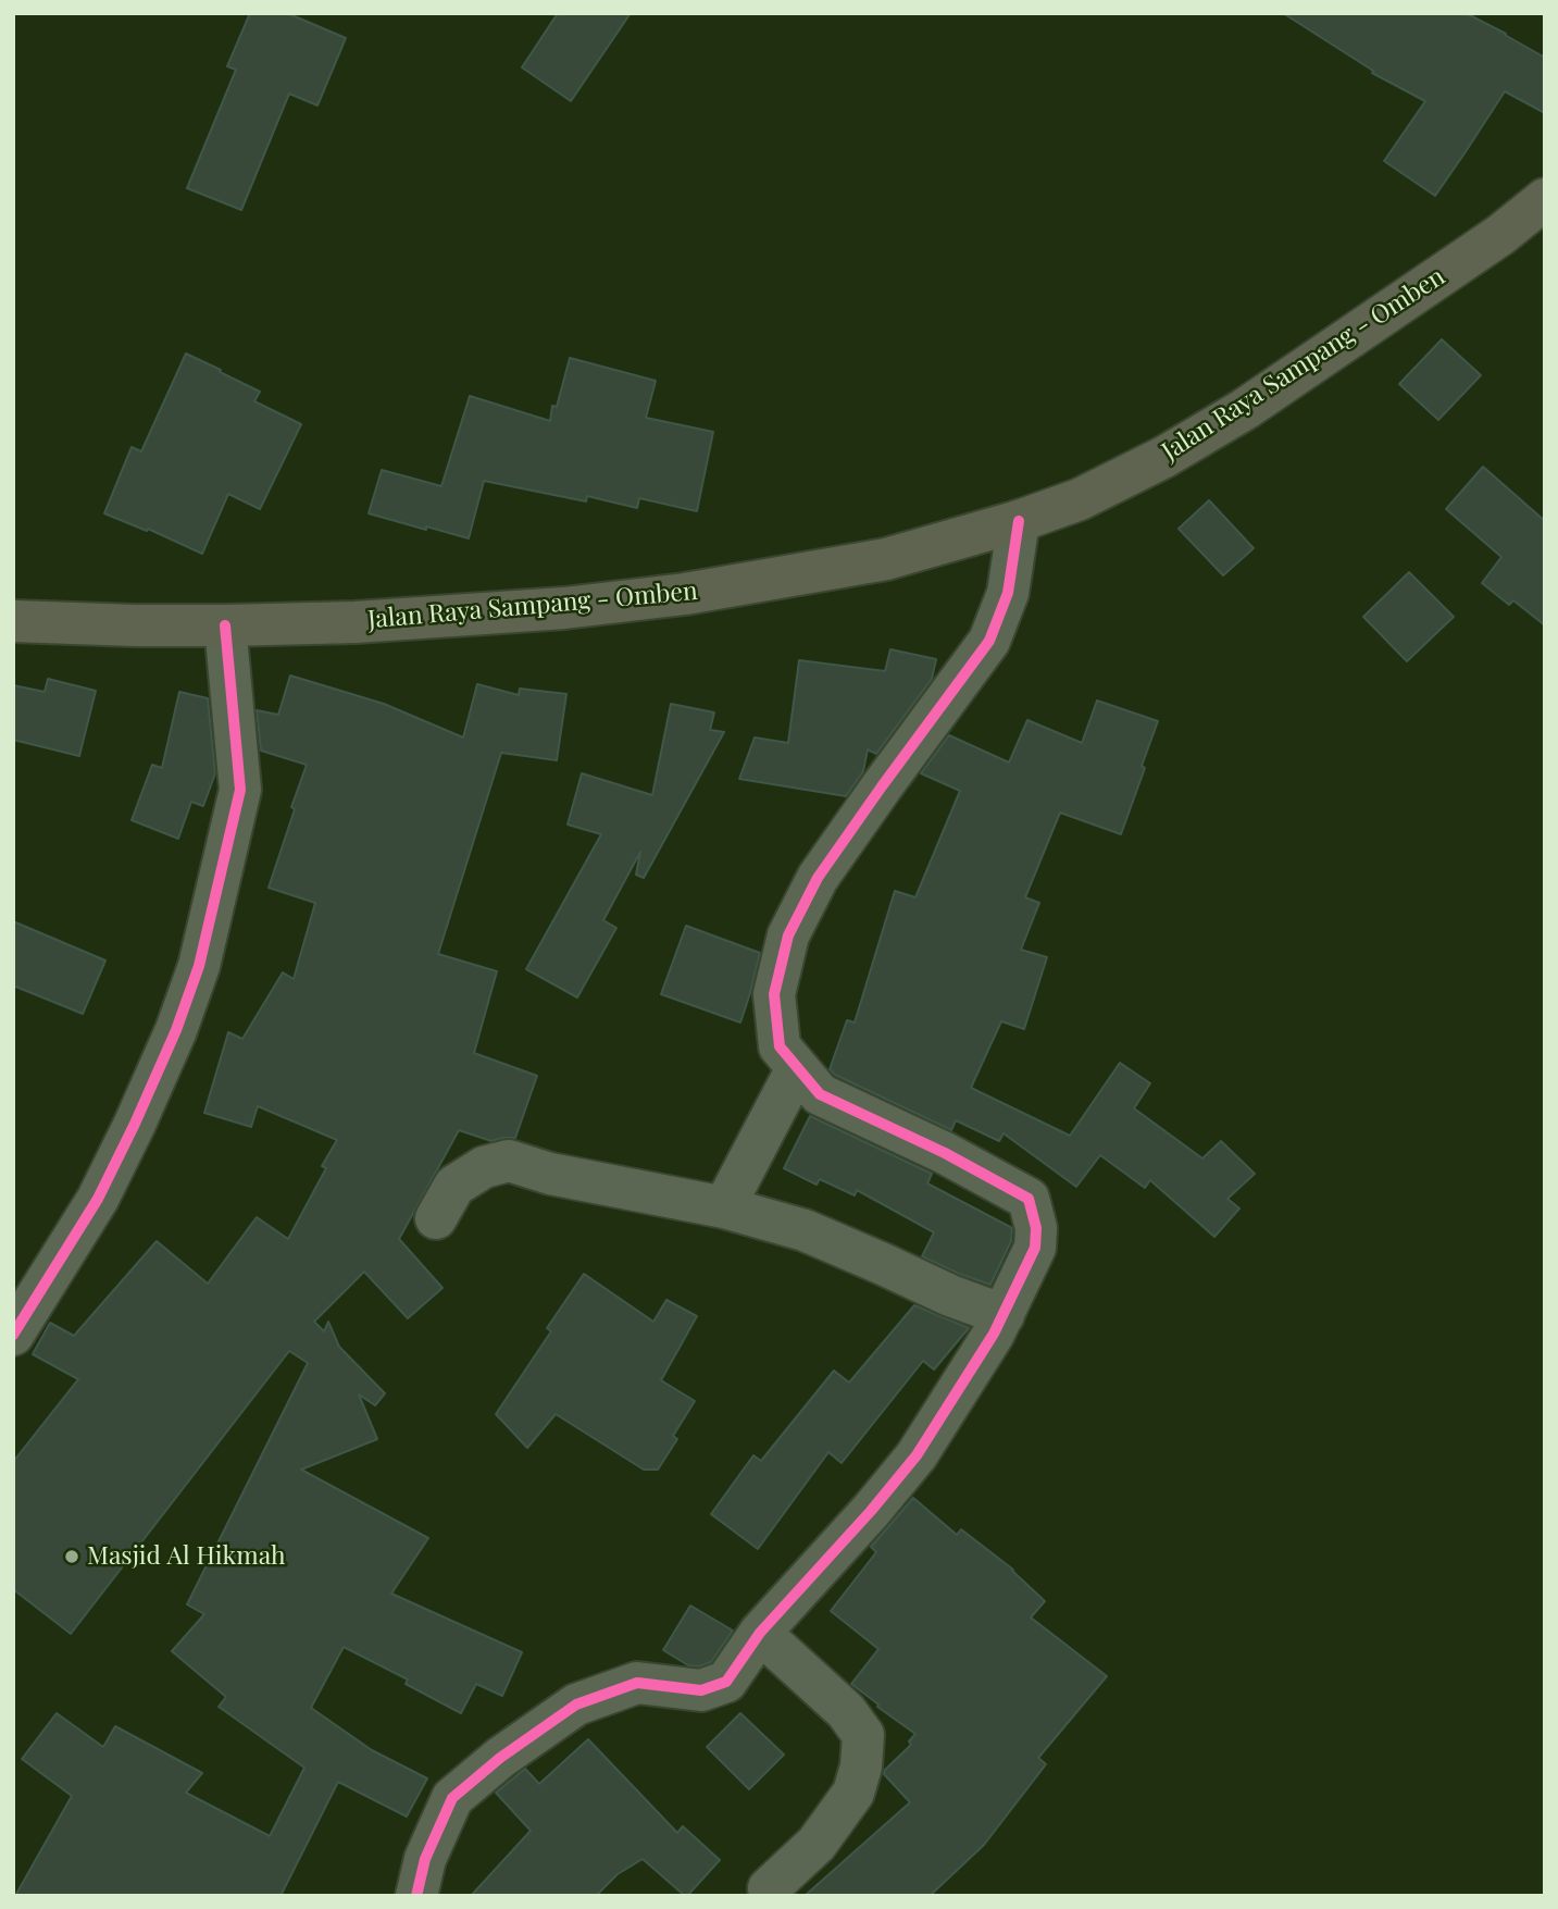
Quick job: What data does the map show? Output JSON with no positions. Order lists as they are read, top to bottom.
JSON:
{
  "streets": {
    "main road": ["Jalan Raya Sampang - Omben"]
  },
  "places": ["Masjid Al Hikmah"]
}
